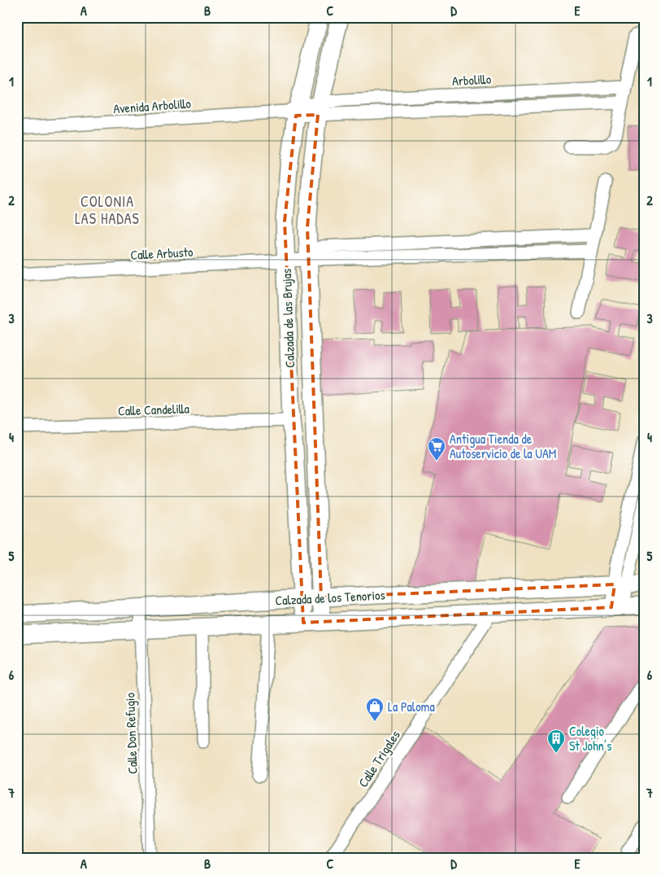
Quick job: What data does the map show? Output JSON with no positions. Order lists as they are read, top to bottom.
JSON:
{
  "streets": {
    "street": [
      "Arbolillo",
      "Avenida Arbolillo",
      "Calle Arbusto",
      "Calzada de las Brujas",
      "Calle Candelilla",
      "Calzada de los Tenorios",
      "Calle Don Refugio",
      "Calle Trigales"
    ]
  },
  "crossings": [
    ["Arbolillo", "Avenida Arbolillo"],
    ["Arbolillo", "Calzada de las Brujas"],
    ["Avenida Arbolillo", "Calzada de las Brujas"],
    ["Calle Arbusto", "Calzada de las Brujas"],
    ["Calzada de las Brujas", "Calle Candelilla"],
    ["Calzada de las Brujas", "Calzada de los Tenorios"],
    ["Calzada de los Tenorios", "Calle Don Refugio"],
    ["Calzada de los Tenorios", "Calle Trigales"]
  ],
  "districts": ["COLONIA LAS HADAS"],
  "places": {
    "supermarket": ["Antigua Tienda de Autoservicio de la UAM"],
    "shop": ["La Paloma"],
    "building": ["Colegio St John’s"]
  },
  "grid": {
    "columns": [
      "A",
      "B",
      "C",
      "D",
      "E"
    ],
    "rows": [
      "1",
      "2",
      "3",
      "4",
      "5",
      "6",
      "7"
    ]
  }
}
